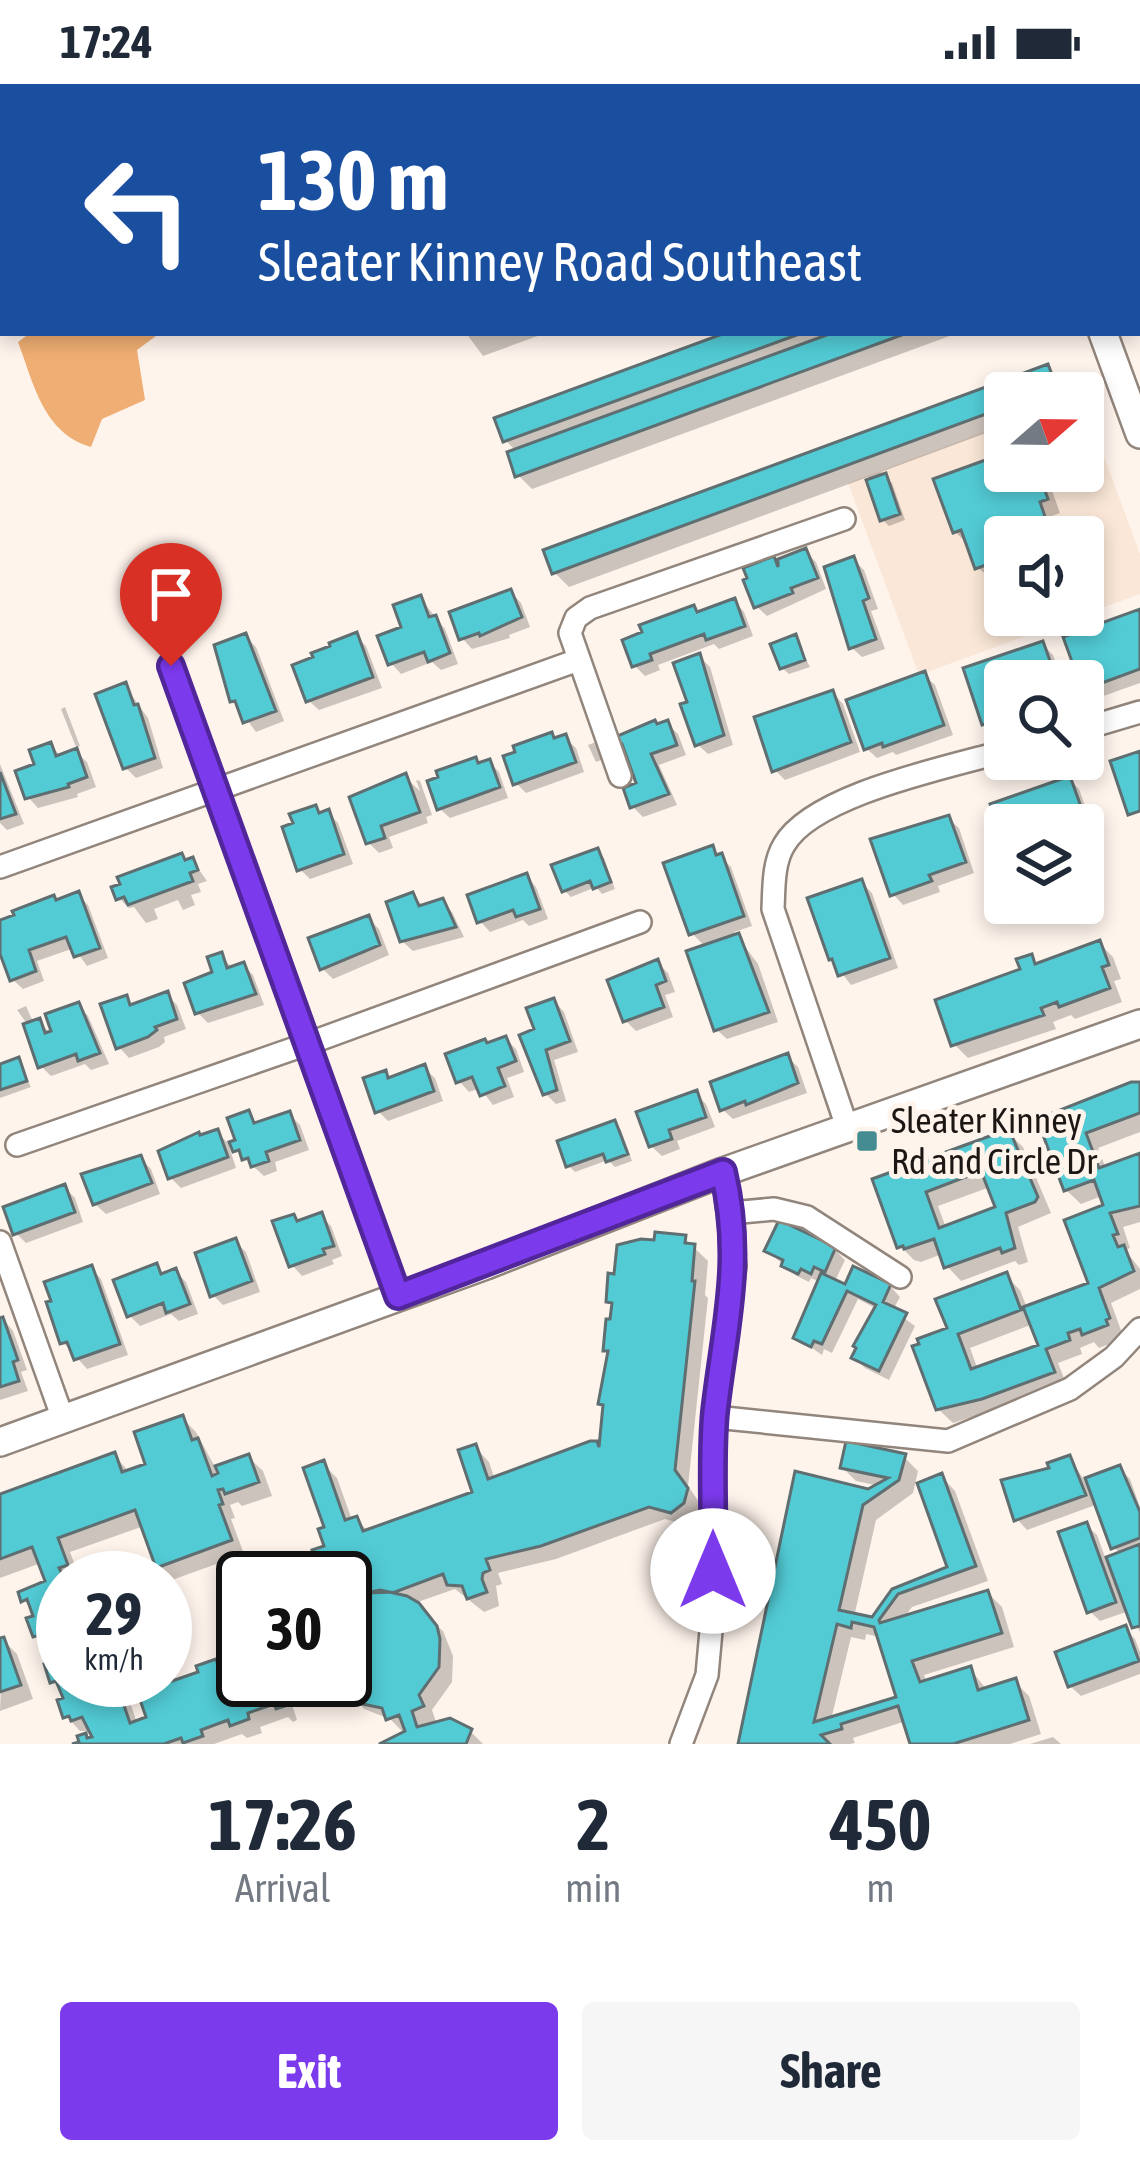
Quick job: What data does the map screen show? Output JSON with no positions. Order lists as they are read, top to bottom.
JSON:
{
  "places": {
    "transit": ["Sleater Kinney Rd and Circle Dr"]
  },
  "north": "right",
  "page": {
    "status": "17:24",
    "turn": ["130 m", "Sleater Kinney Road Southeast"],
    "speed": "29 km/h",
    "limit": "30",
    "eta": [
      "17:26",
      "Arrival",
      "2",
      "min",
      "450",
      "m"
    ],
    "buttons": ["Exit", "Share"]
  }
}
